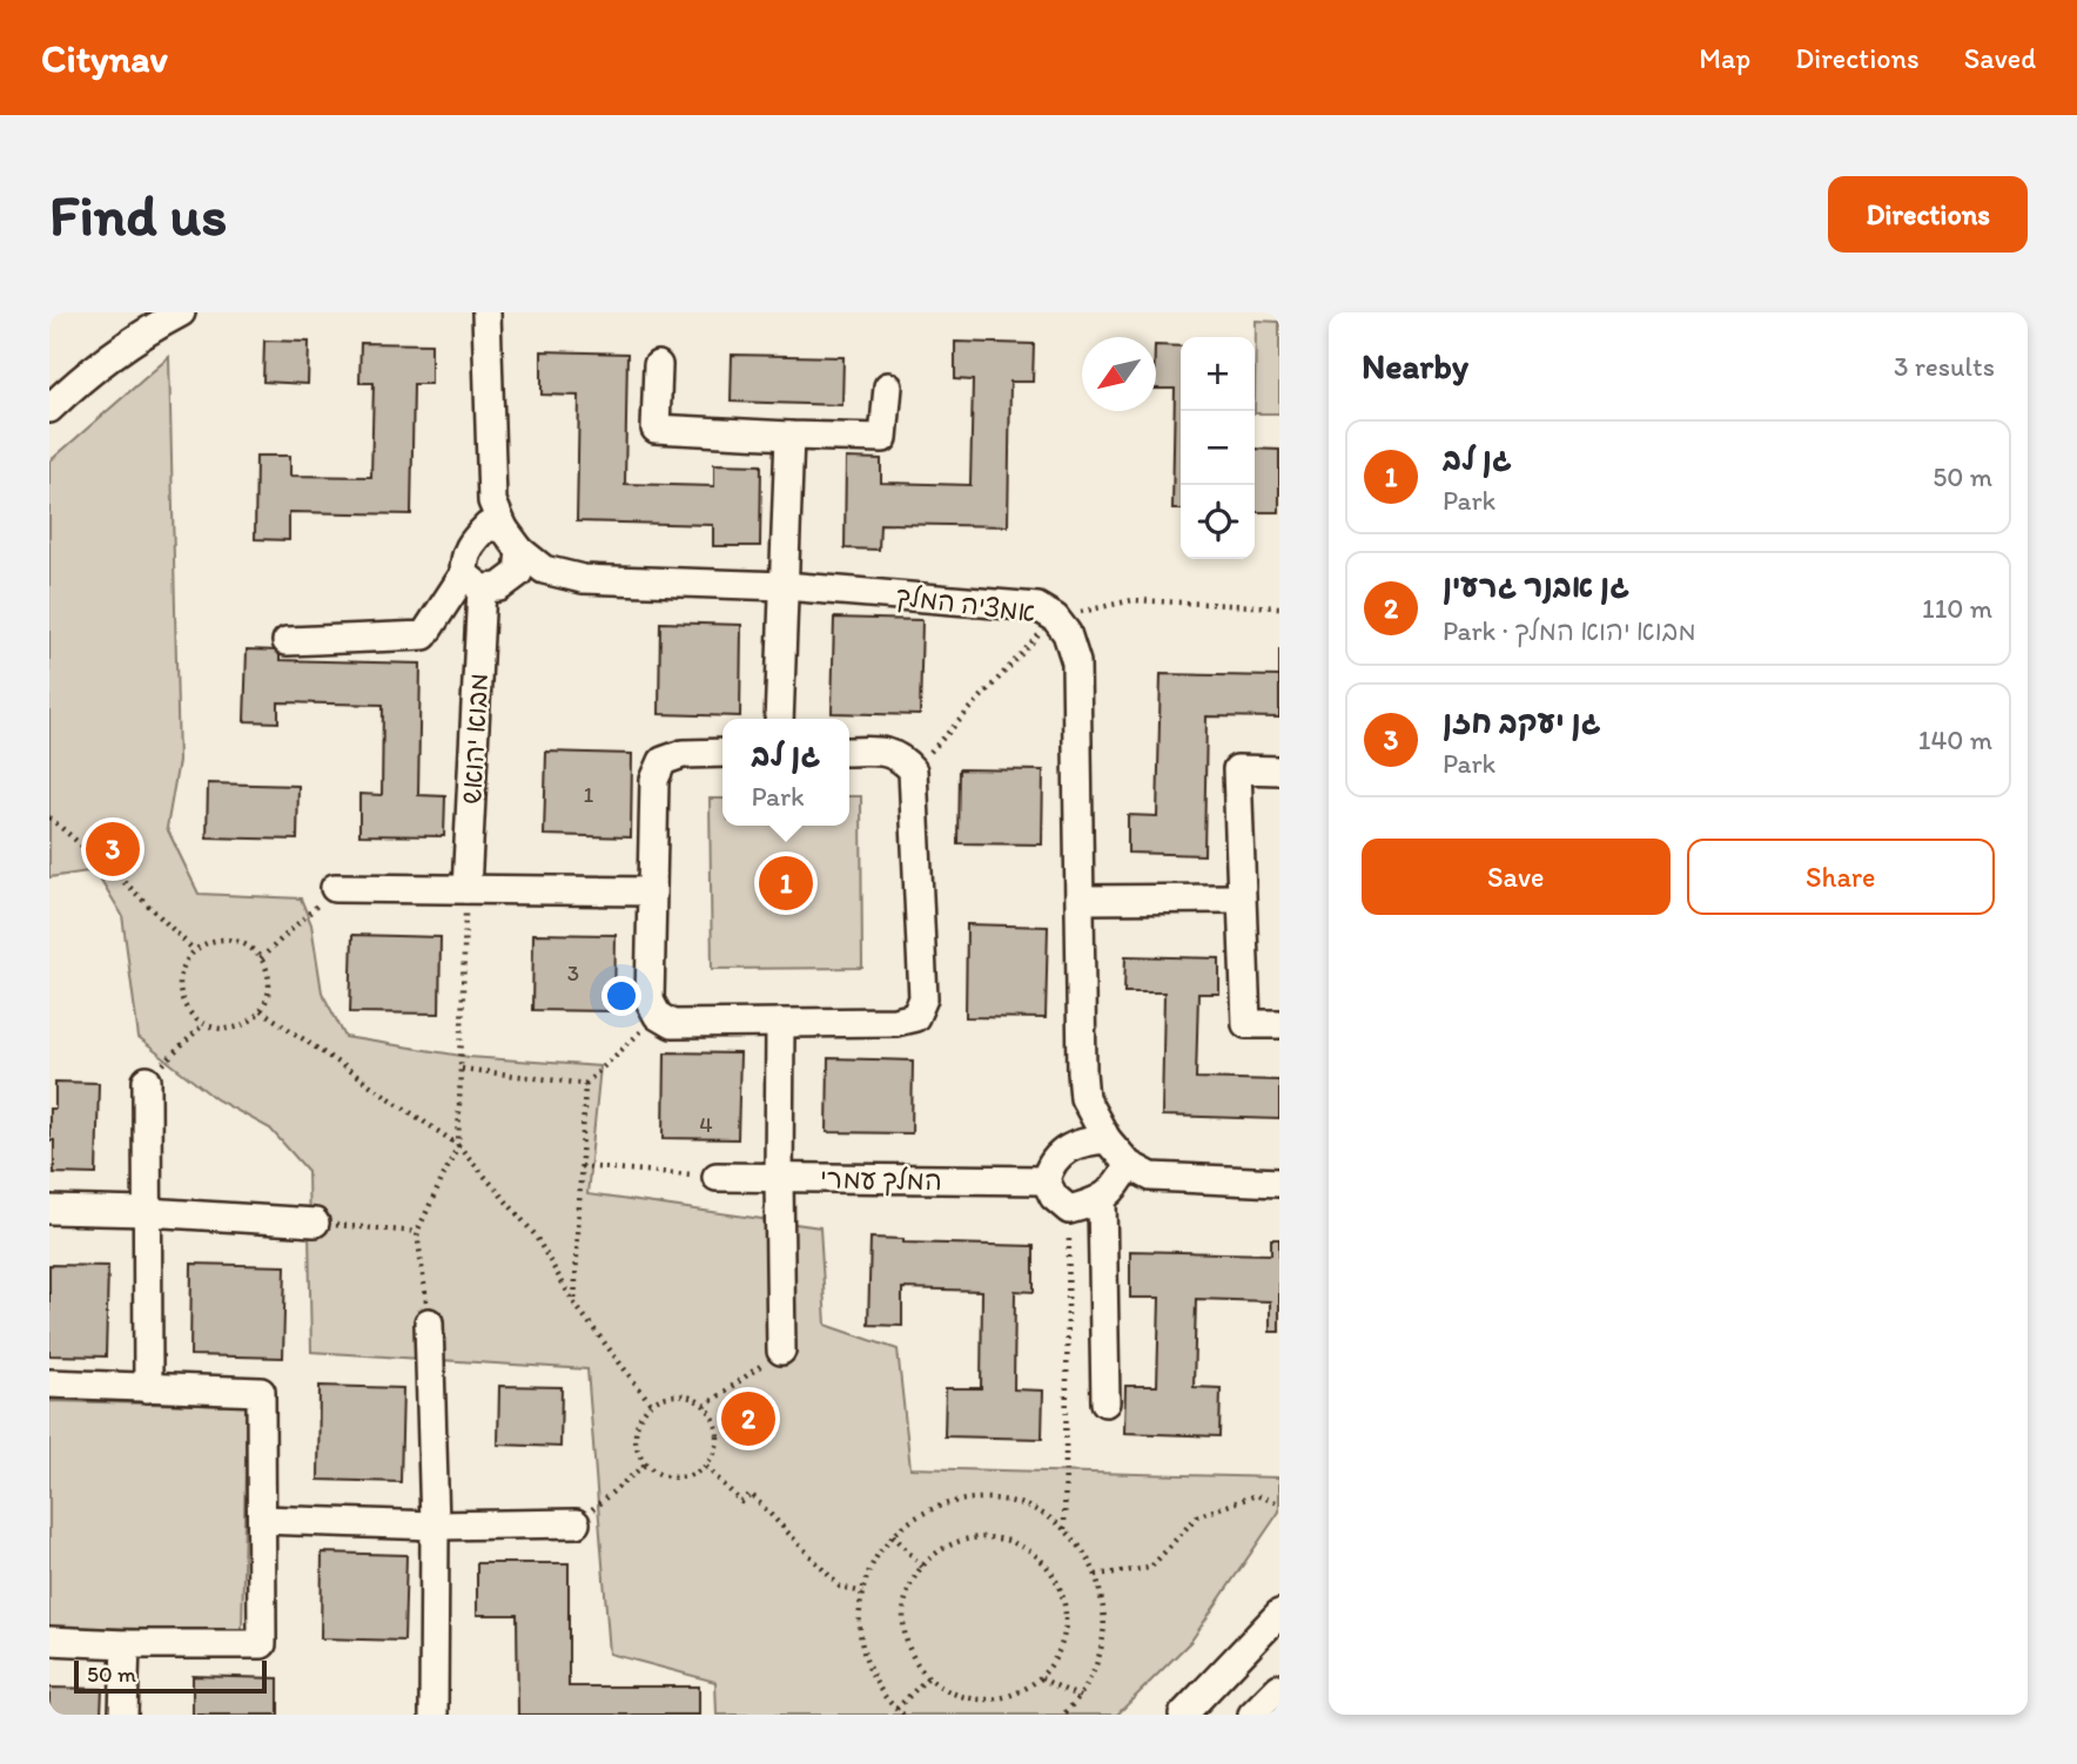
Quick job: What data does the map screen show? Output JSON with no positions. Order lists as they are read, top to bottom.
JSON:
{
  "streets": {
    "street": ["אמציה המלך", "מבוא יהואש", "המלך עמרי"]
  },
  "crossings": [
    ["אמציה המלך", "מבוא יהואש"],
    ["אמציה המלך", "המלך עמרי"]
  ],
  "house_numbers": ["1", "3", "4"],
  "scale_bar": "50 m",
  "north": "bottom left",
  "page": {
    "header": "Citynav",
    "nav": ["Map", "Directions", "Saved"],
    "buttons": [
      "Directions",
      ["Save", "Share"]
    ],
    "title": "Find us",
    "heading": ["Nearby", "3 results"],
    "map_buttons": ["+", "−"],
    "list": [
      {
        "mark": "1",
        "name": "גן לב",
        "note": "Park",
        "value": "50 m"
      },
      {
        "mark": "2",
        "name": "גן אבנר גרעין",
        "note": "Park · מבוא יהוא המלך",
        "value": "110 m"
      },
      {
        "mark": "3",
        "name": "גן יעקב חזן",
        "note": "Park",
        "value": "140 m"
      }
    ],
    "popup": ["גן לב", "Park"],
    "pins": ["3", "1", "2"],
    "scale": "50 m"
  }
}
